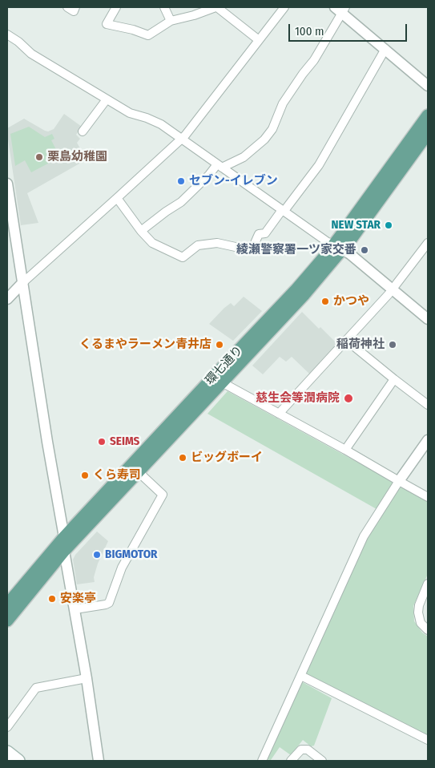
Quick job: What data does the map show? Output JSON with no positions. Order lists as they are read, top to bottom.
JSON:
{
  "streets": {
    "main road": ["環七通り"]
  },
  "places": [
    "栗島幼稚園",
    "セブン-イレブン",
    "NEW STAR",
    "綾瀬警察署一ツ家交番",
    "かつや",
    "くるまやラーメン青井店",
    "稲荷神社",
    "慈生会等潤病院",
    "SEIMS",
    "ビッグボーイ",
    "くら寿司",
    "BIGMOTOR",
    "安楽亭"
  ],
  "scale_bar": "100 m"
}
